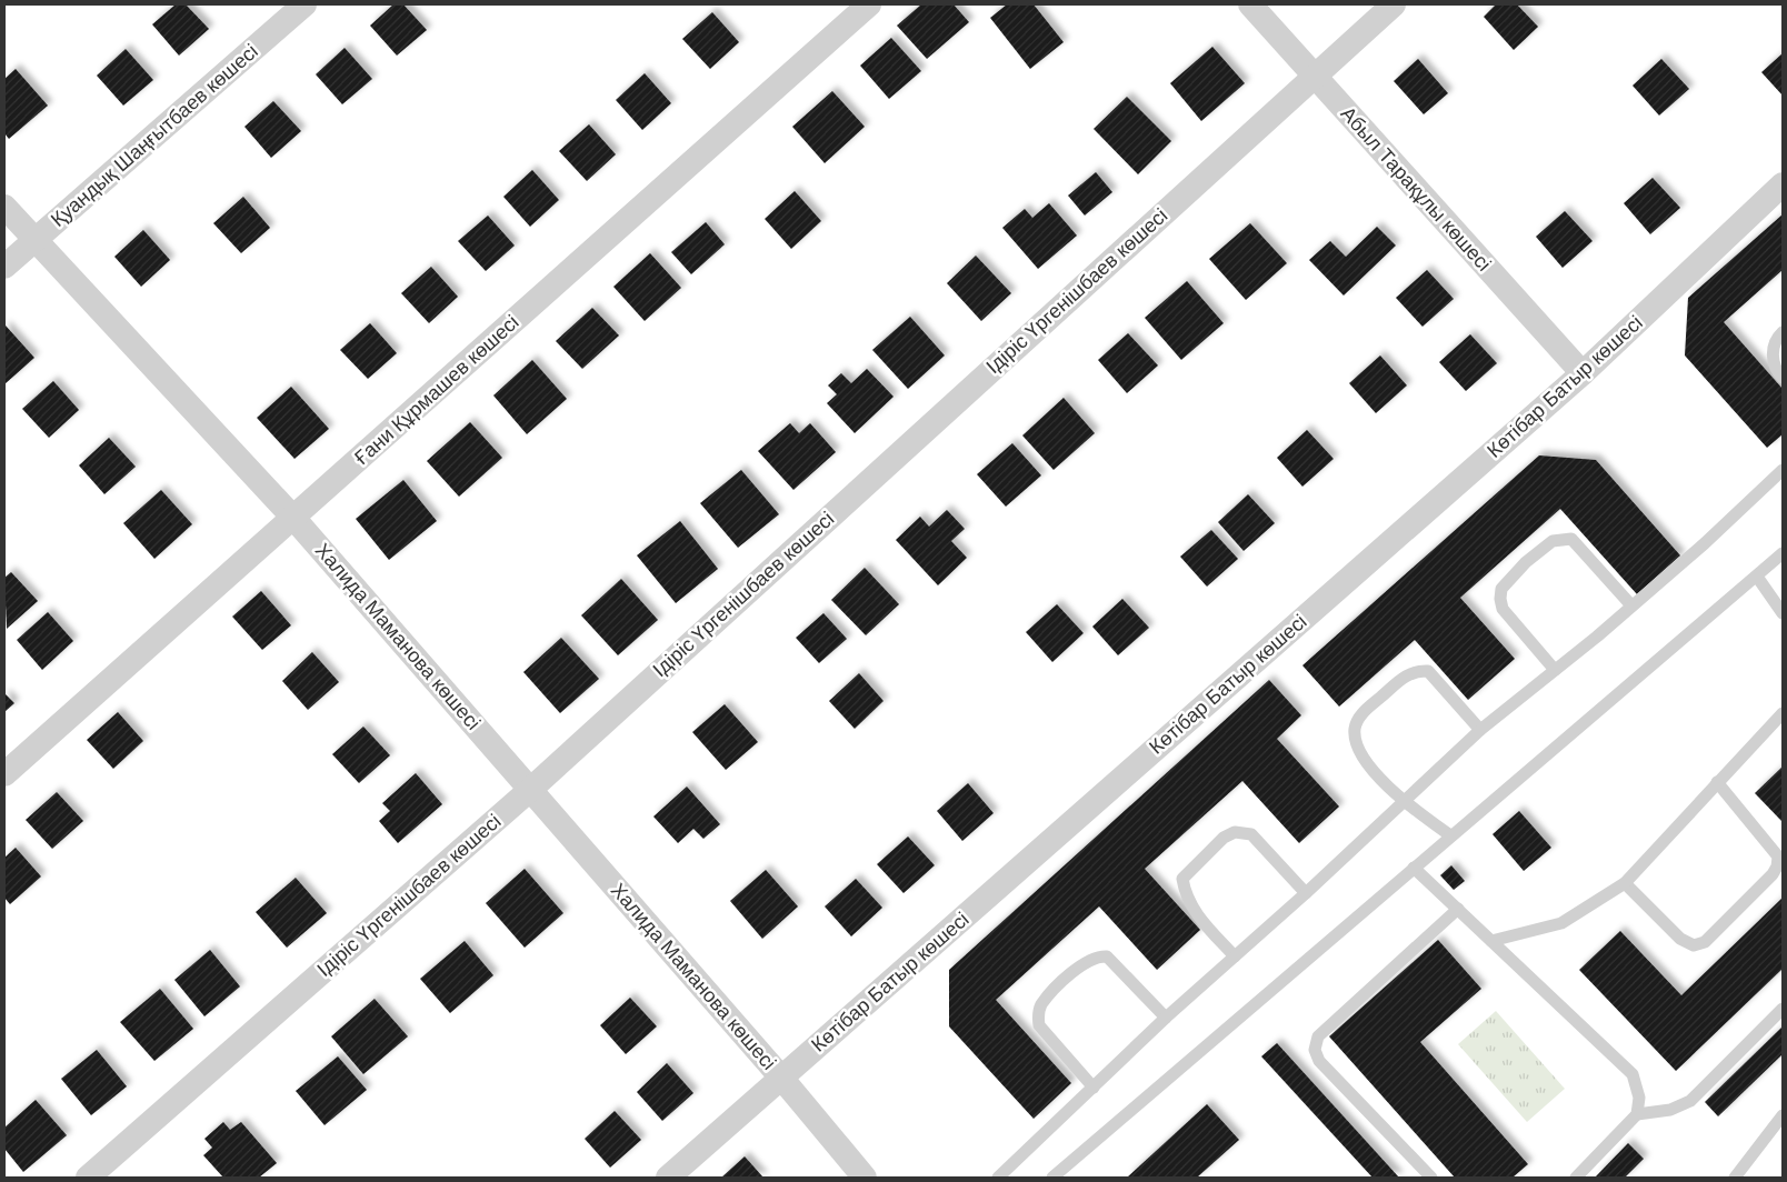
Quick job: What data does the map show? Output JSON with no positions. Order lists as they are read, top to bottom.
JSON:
{
  "streets": {
    "street": [
      "Қуандық Шаңғытбаев көшесі",
      "Абыл Тарақұлы көшесі",
      "Ідіріс Үргенішбаев көшесі",
      "Көтібар Батыр көшесі",
      "Ғани Құрмашев көшесі",
      "Халида Маманова көшесі"
    ]
  },
  "crossings": [
    ["Қуандық Шаңғытбаев көшесі", "Халида Маманова көшесі"],
    ["Абыл Тарақұлы көшесі", "Ідіріс Үргенішбаев көшесі"],
    ["Абыл Тарақұлы көшесі", "Көтібар Батыр көшесі"],
    ["Ідіріс Үргенішбаев көшесі", "Халида Маманова көшесі"],
    ["Көтібар Батыр көшесі", "Халида Маманова көшесі"],
    ["Ғани Құрмашев көшесі", "Халида Маманова көшесі"]
  ]
}
